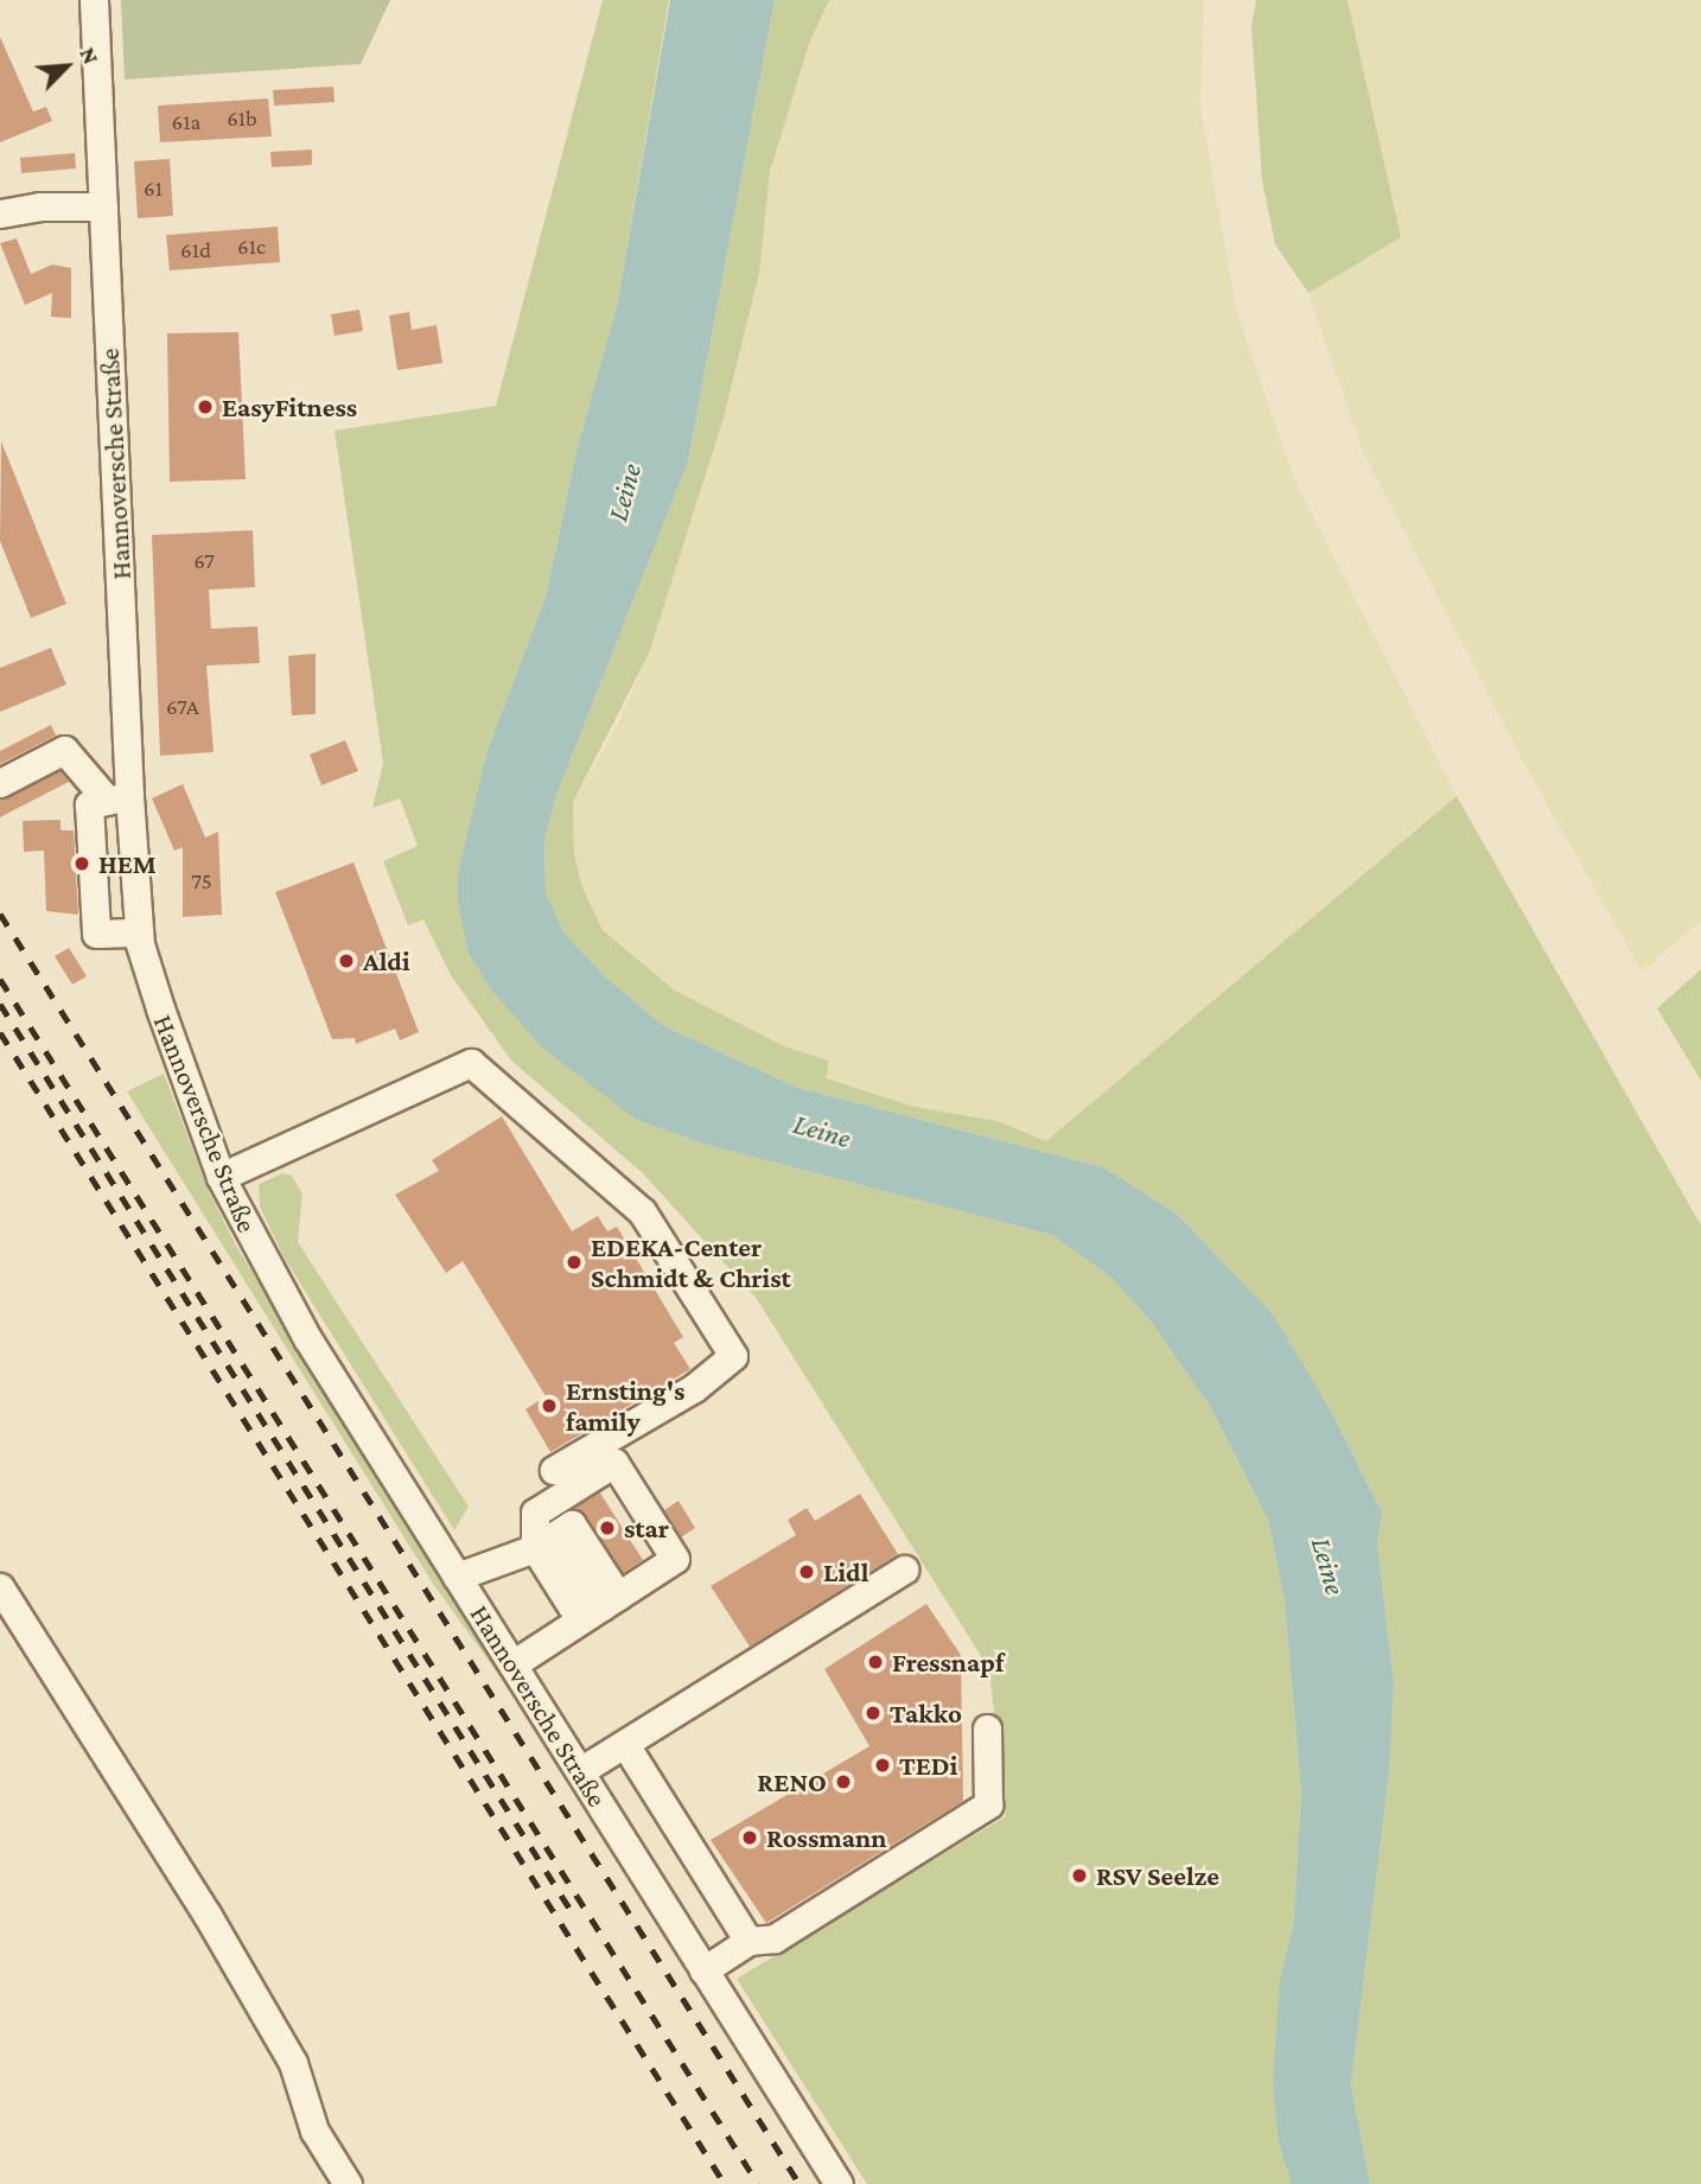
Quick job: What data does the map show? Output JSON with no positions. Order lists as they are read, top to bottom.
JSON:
{
  "streets": {
    "street": ["Hannoversche Straße"]
  },
  "water": ["Leine"],
  "places": [
    "EasyFitness",
    "HEM",
    "Aldi",
    "EDEKA-Center Schmidt & Christ",
    "Ernsting's family",
    "star",
    "Lidl",
    "Fressnapf",
    "Takko",
    "TEDi",
    "RENO",
    "Rossmann",
    "RSV Seelze"
  ],
  "house_numbers": [
    "61b",
    "61a",
    "61",
    "61c",
    "61d",
    "67",
    "67A",
    "75"
  ],
  "north": "top right"
}
